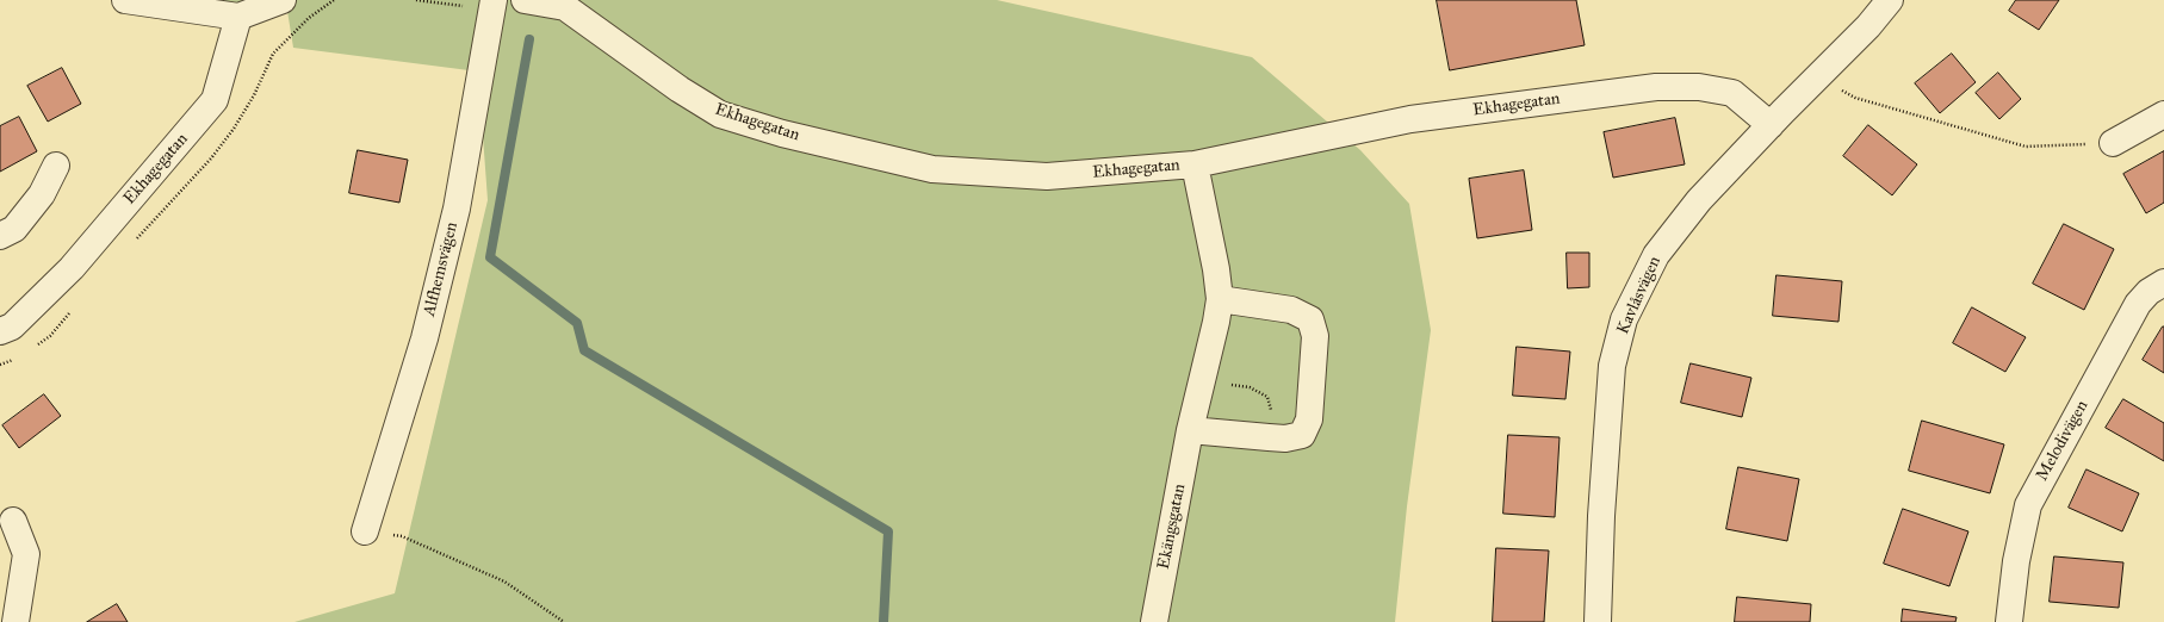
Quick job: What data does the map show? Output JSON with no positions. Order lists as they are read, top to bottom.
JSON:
{
  "streets": {
    "street": [
      "Ekhagegatan",
      "Alfhemsvägen",
      "Kavlåsvägen",
      "Melodivägen",
      "Ekängsgatan"
    ]
  },
  "crossings": [
    ["Ekhagegatan", "Kavlåsvägen"],
    ["Ekhagegatan", "Ekängsgatan"]
  ]
}
